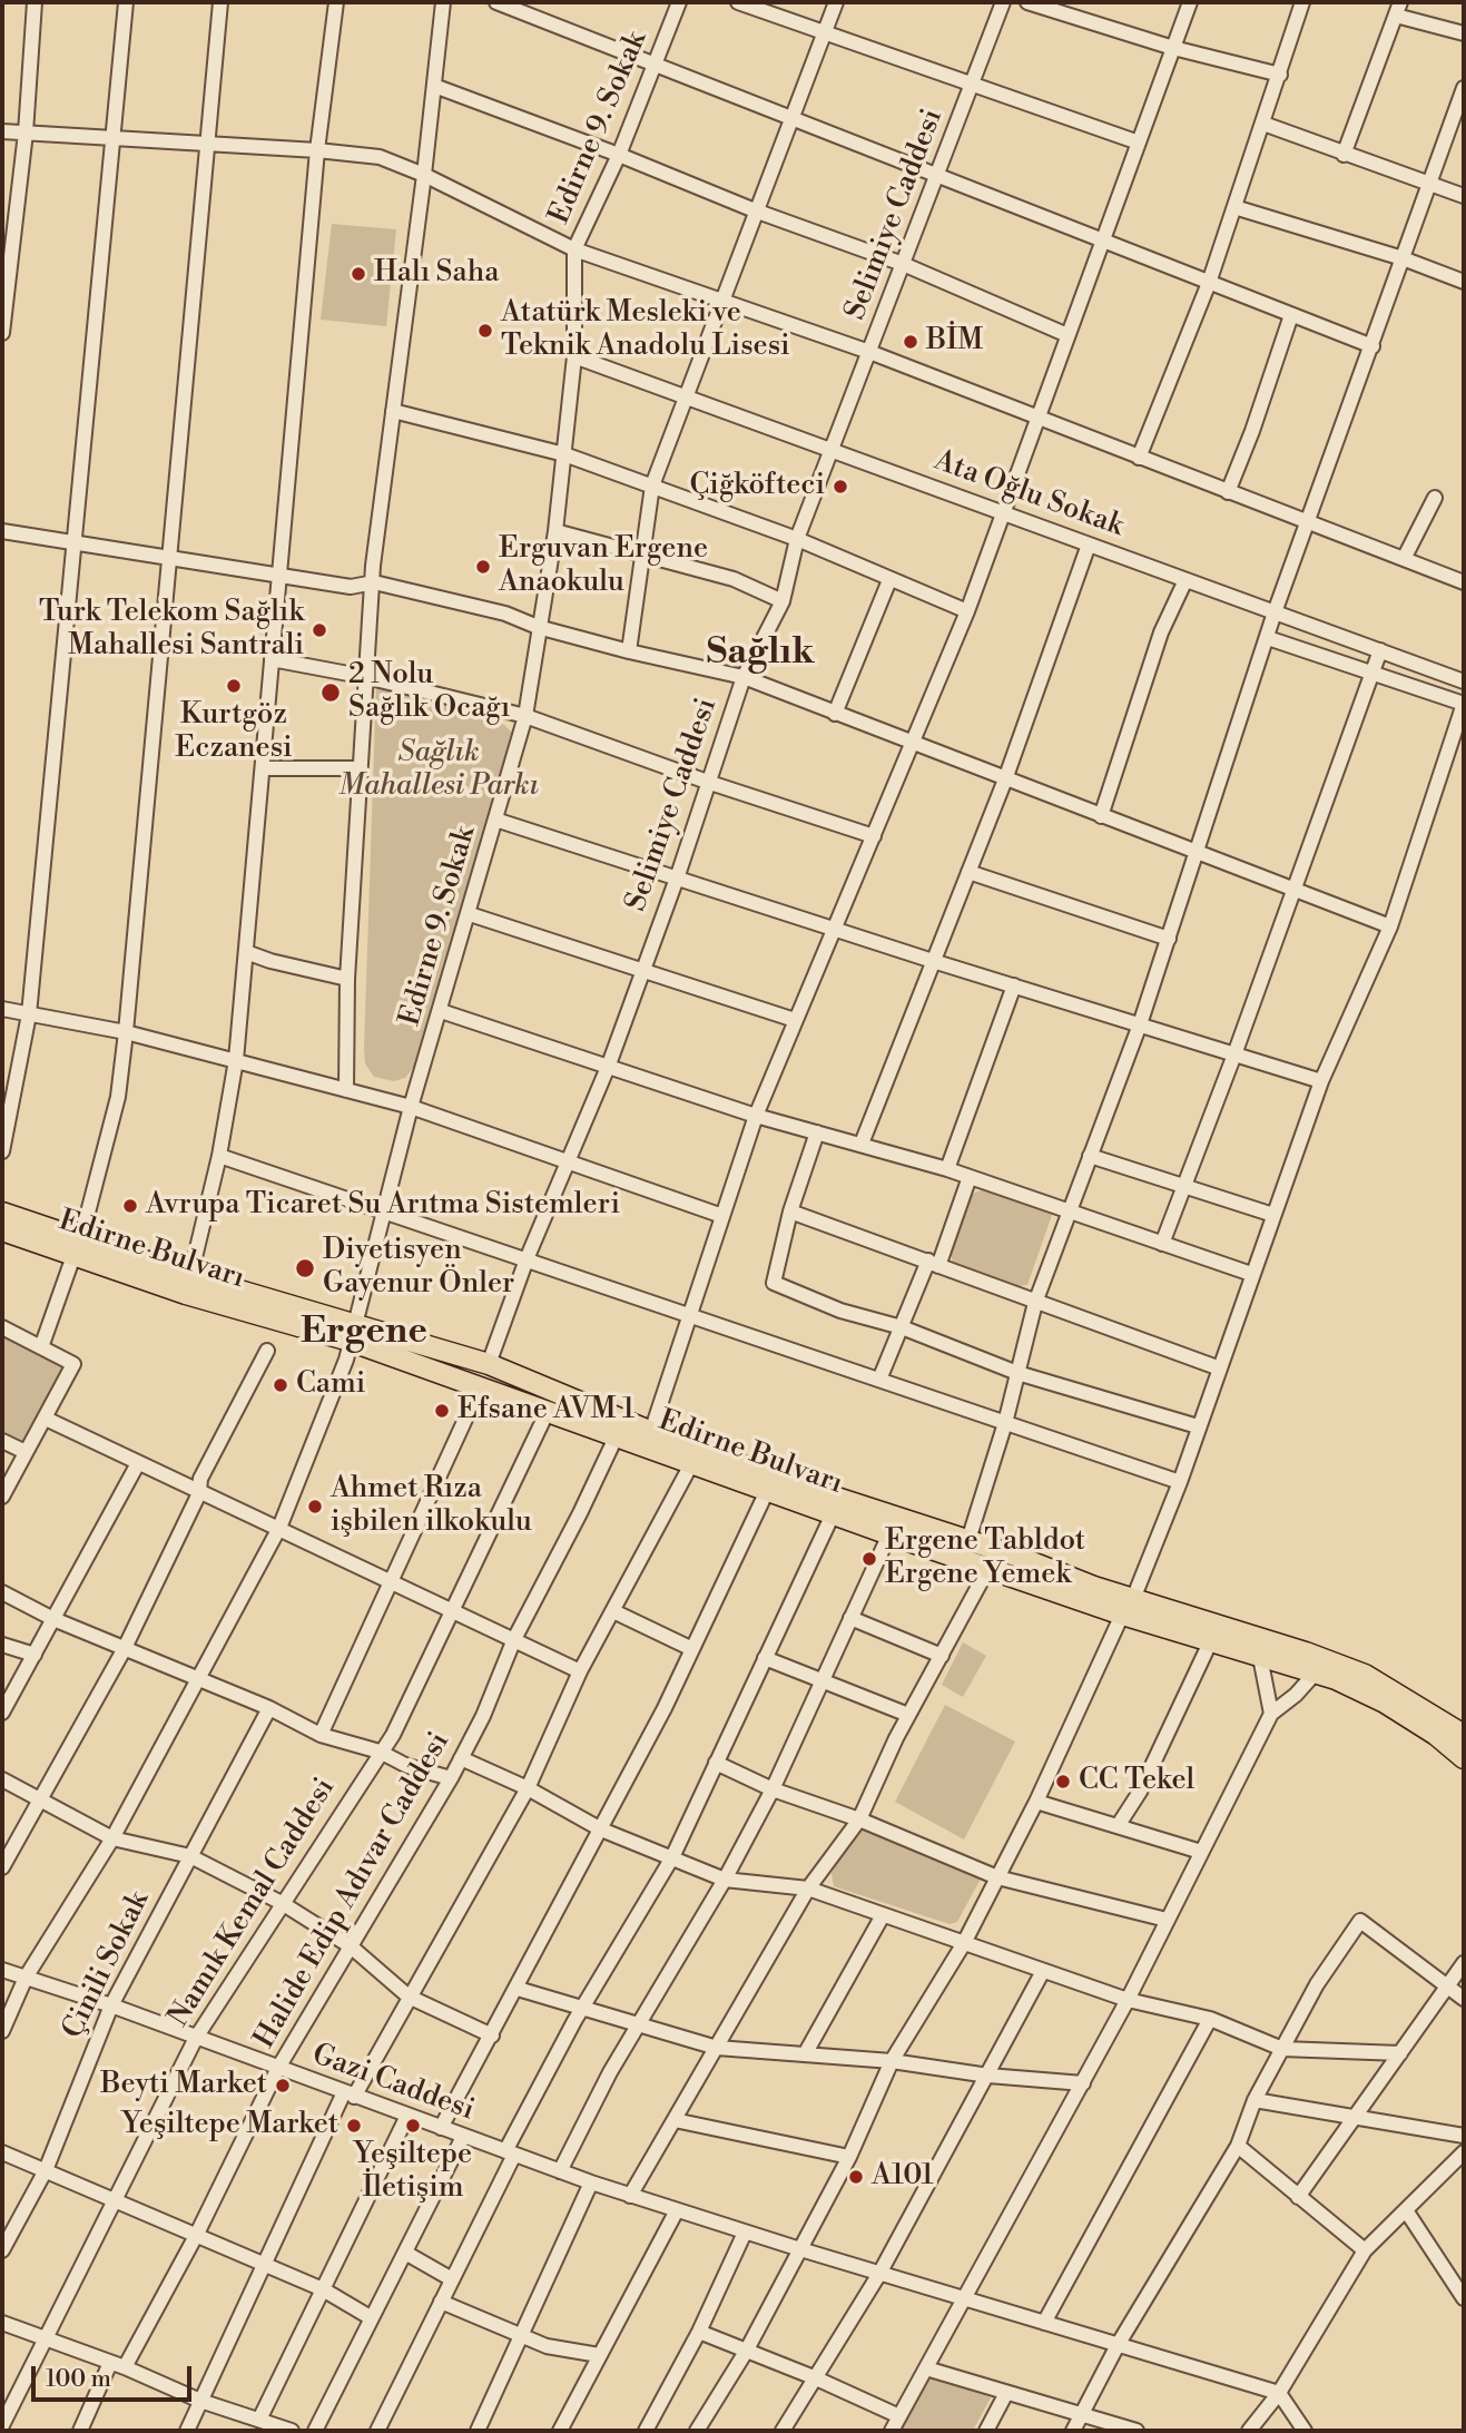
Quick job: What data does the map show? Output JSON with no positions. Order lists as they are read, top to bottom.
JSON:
{
  "streets": {
    "highway": ["Edirne Bulvarı"],
    "street": [
      "Edirne 9. Sokak",
      "Selimiye Caddesi",
      "Ata Oğlu Sokak",
      "Halide Edip Adıvar Caddesi",
      "Namık Kemal Caddesi",
      "Çinili Sokak",
      "Gazi Caddesi"
    ]
  },
  "crossings": [
    ["Edirne 9. Sokak", "Ata Oğlu Sokak"],
    ["Edirne 9. Sokak", "Edirne Bulvarı"],
    ["Edirne 9. Sokak", "Gazi Caddesi"],
    ["Selimiye Caddesi", "Ata Oğlu Sokak"],
    ["Selimiye Caddesi", "Edirne Bulvarı"],
    ["Edirne Bulvarı", "Halide Edip Adıvar Caddesi"],
    ["Edirne Bulvarı", "Namık Kemal Caddesi"],
    ["Halide Edip Adıvar Caddesi", "Gazi Caddesi"],
    ["Namık Kemal Caddesi", "Gazi Caddesi"],
    ["Çinili Sokak", "Gazi Caddesi"]
  ],
  "districts": ["Sağlık", "Ergene"],
  "parks": ["Sağlık Mahallesi Parkı"],
  "places": [
    "Halı Saha",
    "Atatürk Mesleki ve Teknik Anadolu Lisesi",
    "BİM",
    "Çiğköfteci",
    "Erguvan Ergene Anaokulu",
    "Turk Telekom Sağlık Mahallesi Santrali",
    "Kurtgöz Eczanesi",
    "2 Nolu Sağlık Ocağı",
    "Avrupa Ticaret Su Arıtma Sistemleri",
    "Diyetisyen Gayenur Önler",
    "Cami",
    "Efsane AVM 1",
    "Ahmet Rıza işbilen ilkokulu",
    "Ergene Tabldot Ergene Yemek",
    "CC Tekel",
    "Beyti Market",
    "Yeşiltepe Market",
    "Yeşiltepe İletişim",
    "A101"
  ],
  "scale_bar": "100 m"
}
